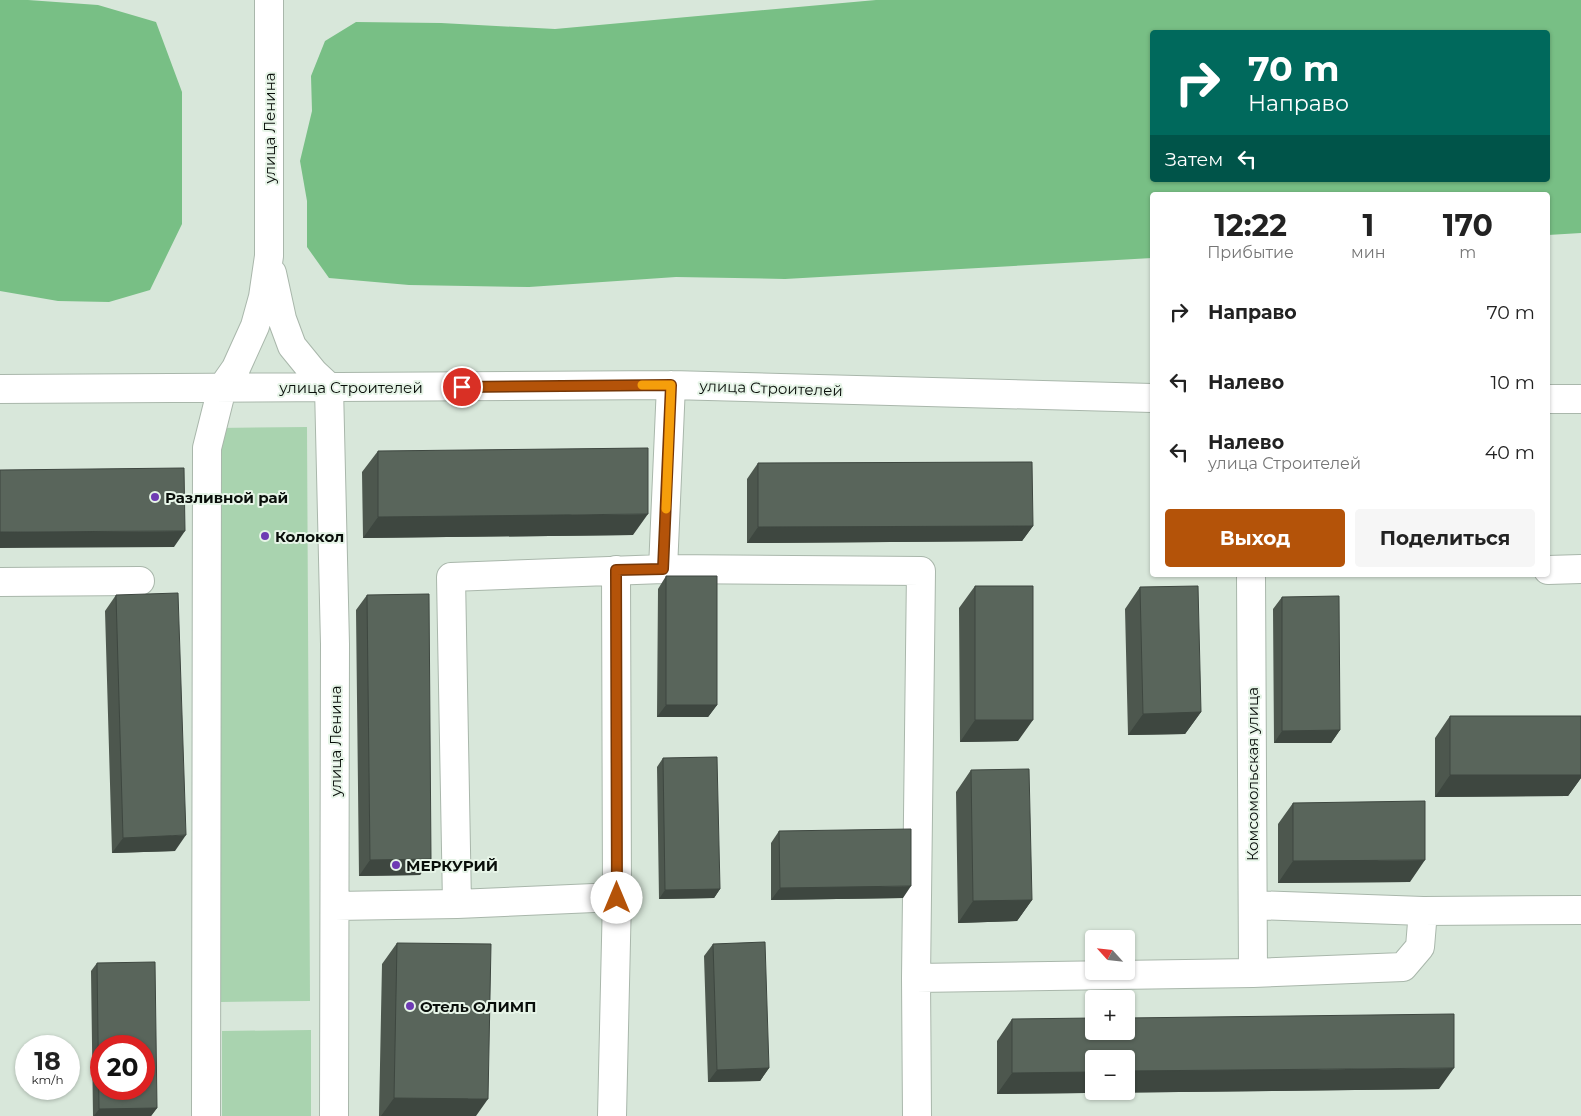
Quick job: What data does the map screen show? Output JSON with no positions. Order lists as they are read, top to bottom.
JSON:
{
  "streets": {
    "street": ["улица Ленина", "улица Строителей", "Комсомольская улица"]
  },
  "crossings": [
    ["улица Ленина", "улица Строителей"]
  ],
  "places": [
    "Разливной рай",
    "Колокол",
    "МЕРКУРИЙ",
    "Отель ОЛИМП"
  ],
  "north": "top left",
  "page": {
    "turn": ["70 m", "Направо"],
    "then": "Затем",
    "eta": [
      "12:22",
      "Прибытие",
      "1",
      "мин",
      "170",
      "m"
    ],
    "list": [
      {
        "name": "Направо",
        "value": "70 m"
      },
      {
        "name": "Налево",
        "value": "10 m"
      },
      {
        "name": "Налево",
        "note": "улица Строителей",
        "value": "40 m"
      }
    ],
    "buttons": ["Выход", "Поделиться"],
    "map_buttons": ["+", "−"],
    "speed": "18 km/h",
    "limit": "20"
  }
}
